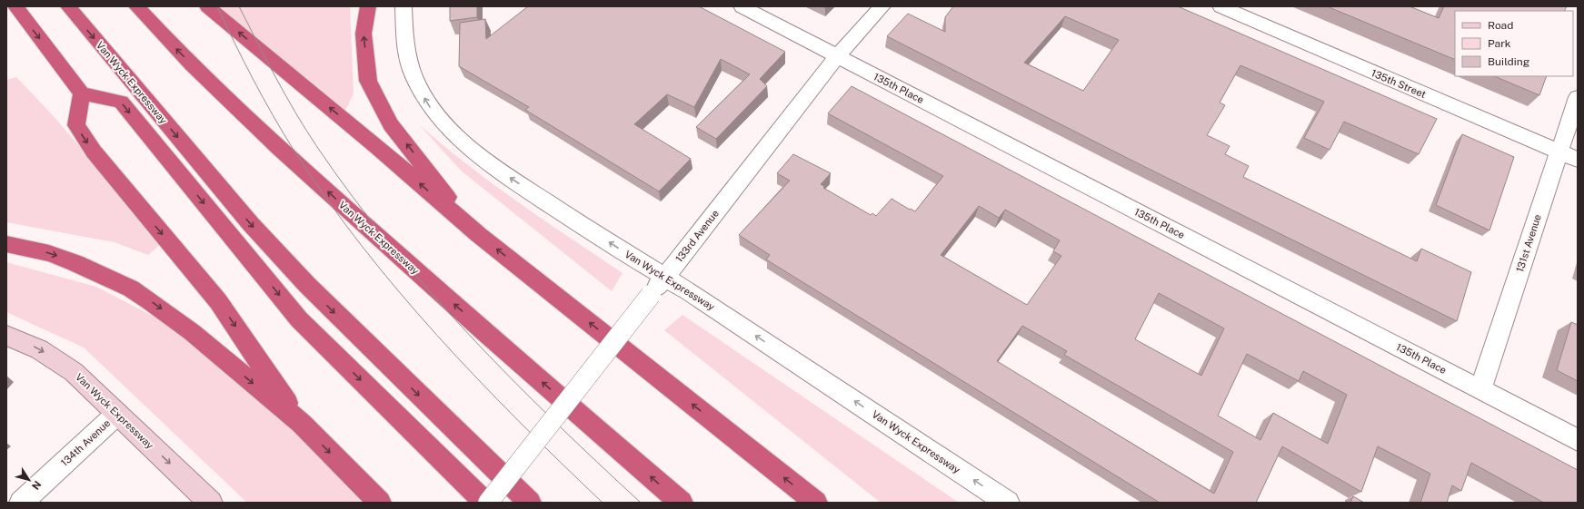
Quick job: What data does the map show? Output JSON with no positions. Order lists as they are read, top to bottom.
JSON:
{
  "streets": {
    "highway": ["Van Wyck Expressway"],
    "street": [
      "135th Street",
      "135th Place",
      "133rd Avenue",
      "131st Avenue",
      "134th Avenue"
    ]
  },
  "crossings": [
    ["Van Wyck Expressway", "133rd Avenue"],
    ["Van Wyck Expressway", "134th Avenue"],
    ["135th Street", "131st Avenue"],
    ["135th Place", "133rd Avenue"],
    ["135th Place", "131st Avenue"]
  ],
  "legend": ["Road", "Park", "Building"],
  "north": "bottom right"
}
